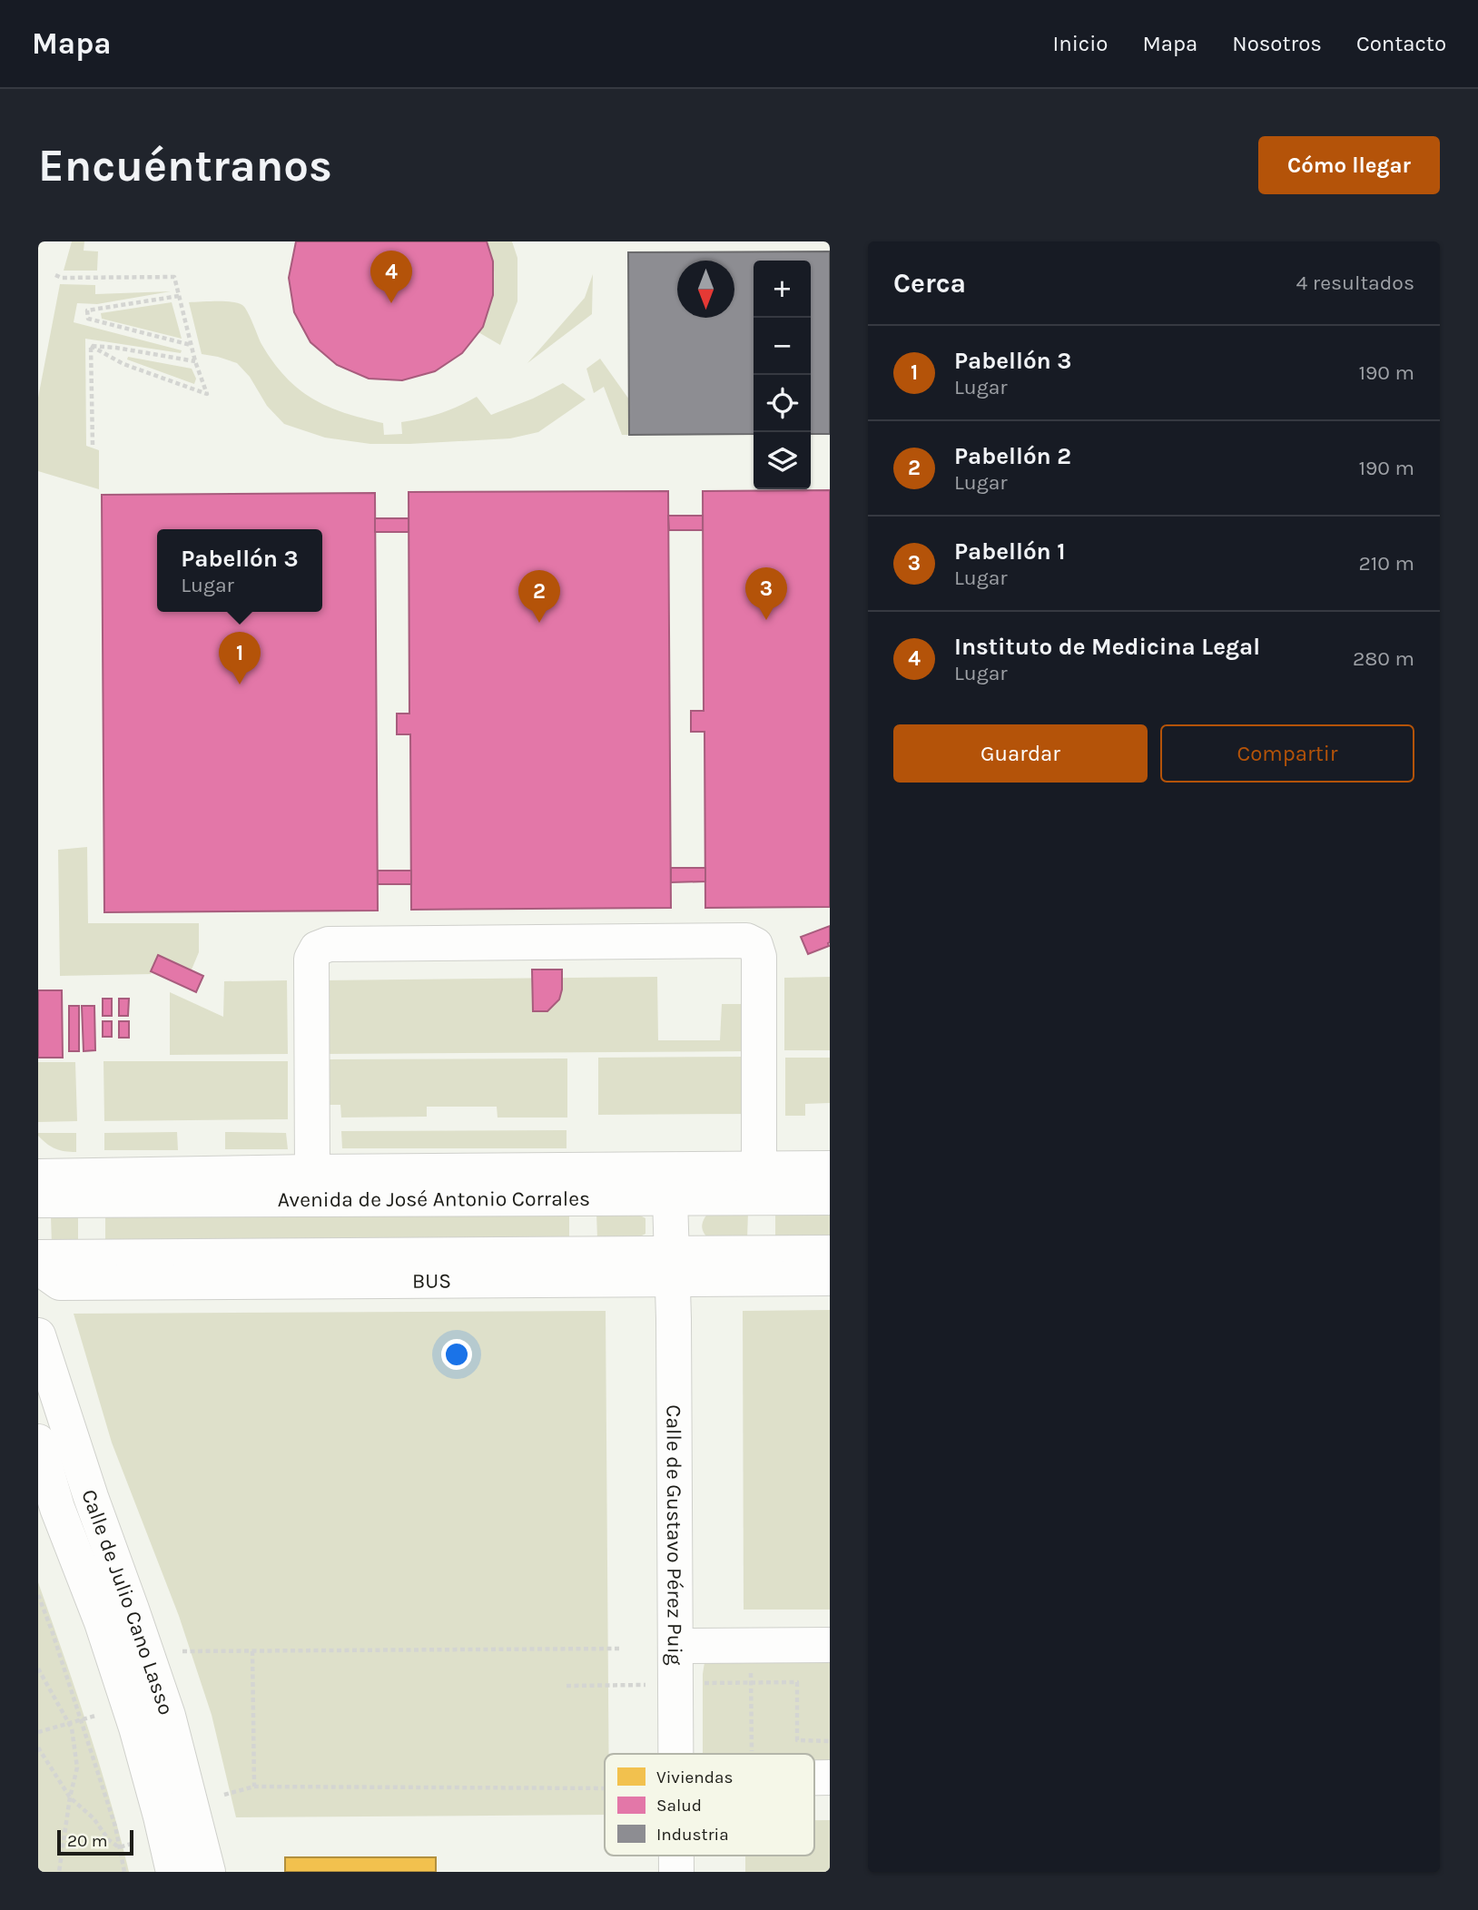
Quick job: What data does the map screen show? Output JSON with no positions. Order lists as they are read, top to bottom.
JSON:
{
  "streets": {
    "street": [
      "Avenida de José Antonio Corrales",
      "BUS",
      "Calle de Gustavo Pérez Puig",
      "Calle de Julio Cano Lasso"
    ]
  },
  "crossings": [
    ["Avenida de José Antonio Corrales", "Calle de Gustavo Pérez Puig"],
    ["BUS", "Calle de Gustavo Pérez Puig"]
  ],
  "legend": ["Viviendas", "Salud", "Industria"],
  "scale_bar": "20 m",
  "north": "bottom",
  "page": {
    "header": "Mapa",
    "nav": [
      "Inicio",
      "Mapa",
      "Nosotros",
      "Contacto"
    ],
    "buttons": [
      "Cómo llegar",
      ["Guardar", "Compartir"]
    ],
    "title": "Encuéntranos",
    "heading": ["Cerca", "4 resultados"],
    "pins": [
      "4",
      "3",
      "2",
      "1"
    ],
    "map_buttons": ["+", "−"],
    "list": [
      {
        "mark": "1",
        "name": "Pabellón 3",
        "note": "Lugar",
        "value": "190 m"
      },
      {
        "mark": "2",
        "name": "Pabellón 2",
        "note": "Lugar",
        "value": "190 m"
      },
      {
        "mark": "3",
        "name": "Pabellón 1",
        "note": "Lugar",
        "value": "210 m"
      },
      {
        "mark": "4",
        "name": "Instituto de Medicina Legal",
        "note": "Lugar",
        "value": "280 m"
      }
    ],
    "popup": ["Pabellón 3", "Lugar"],
    "scale": "20 m"
  }
}
